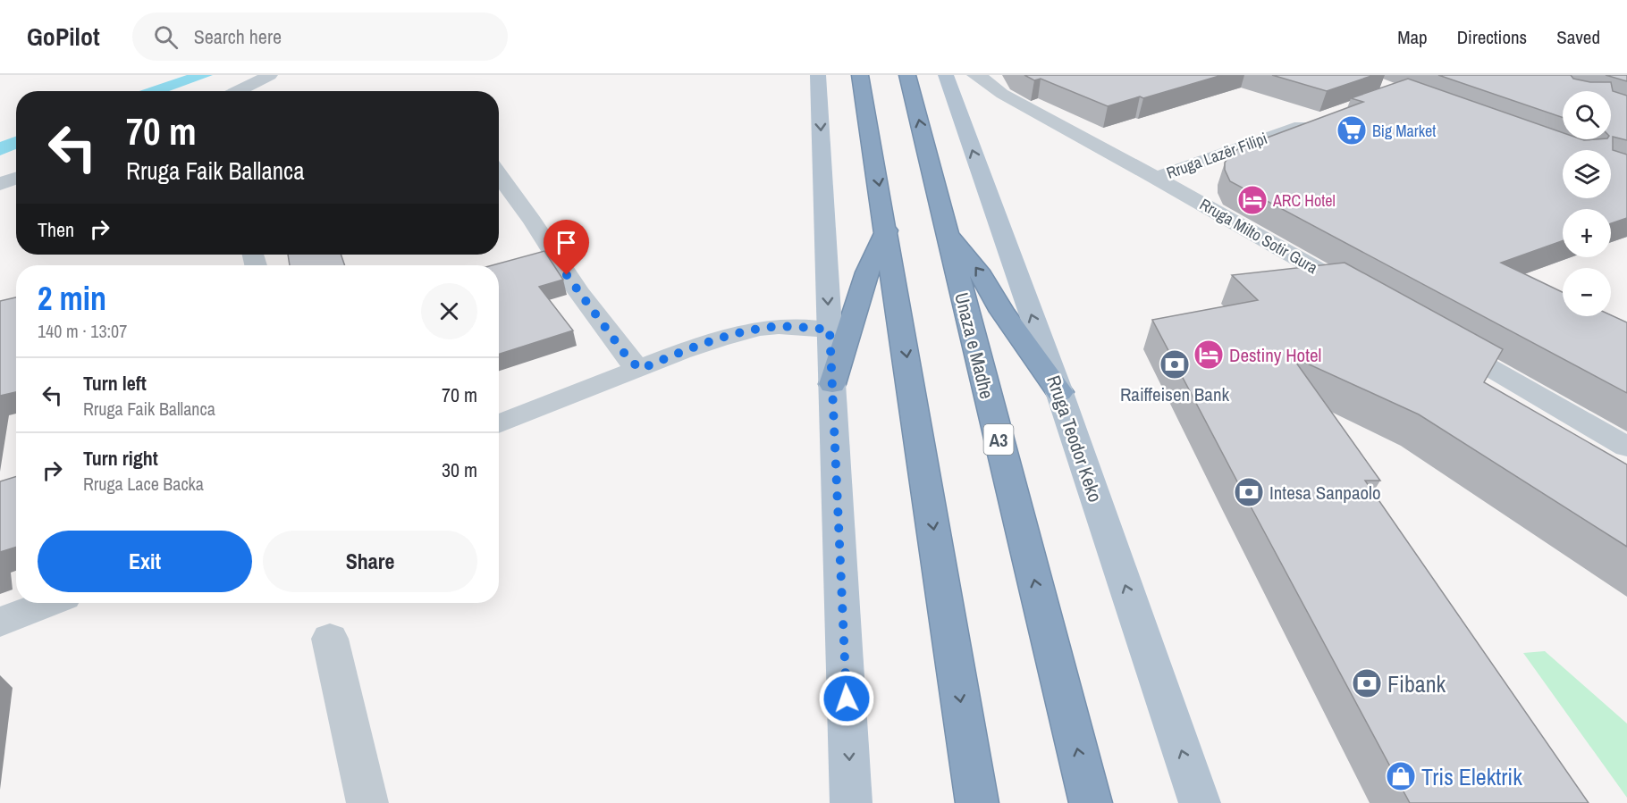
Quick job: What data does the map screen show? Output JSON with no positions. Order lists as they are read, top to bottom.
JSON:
{
  "streets": {
    "highway": ["Unaza e Madhe", "A3"],
    "main road": ["Rruga Teodor Keko"],
    "street": ["Rruga Lazër Filipi", "Rruga Milto Sotir Gura"]
  },
  "crossings": [
    ["Rruga Lazër Filipi", "Rruga Milto Sotir Gura"]
  ],
  "places": {
    "supermarket": ["Big Market"],
    "hotel": ["ARC Hotel", "Destiny Hotel"],
    "bank": ["Raiffeisen Bank", "Intesa Sanpaolo", "Fibank"],
    "shop": ["Tris Elektrik"]
  },
  "page": {
    "header": "GoPilot",
    "search": "Search here",
    "nav": ["Map", "Directions", "Saved"],
    "map_buttons": ["+", "−"],
    "turn": ["70 m", "Rruga Faik Ballanca"],
    "then": "Then",
    "heading": ["2 min", "140 m · 13:07"],
    "list": [
      {
        "name": "Turn left",
        "note": "Rruga Faik Ballanca",
        "value": "70 m"
      },
      {
        "name": "Turn right",
        "note": "Rruga Lace Backa",
        "value": "30 m"
      }
    ],
    "buttons": ["Exit", "Share"]
  }
}
